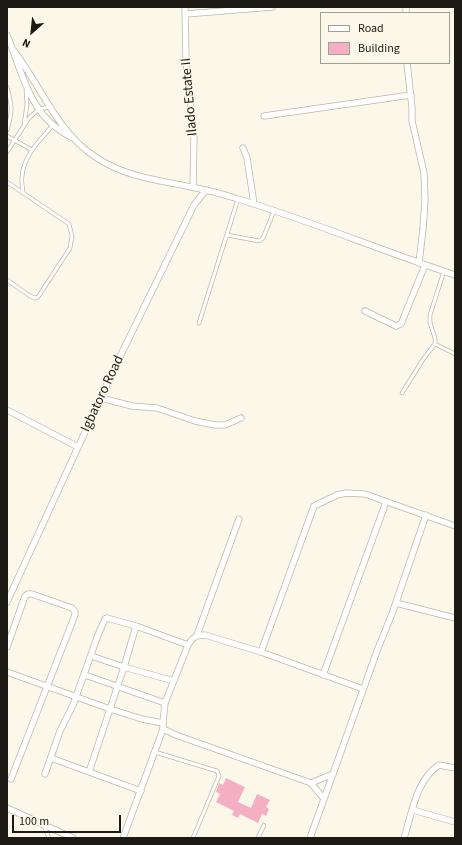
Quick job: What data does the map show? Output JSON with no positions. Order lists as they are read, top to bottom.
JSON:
{
  "streets": {
    "street": ["Ilado Estate II", "Igbatoro Road"]
  },
  "legend": ["Road", "Building"],
  "scale_bar": "100 m",
  "north": "bottom left"
}
